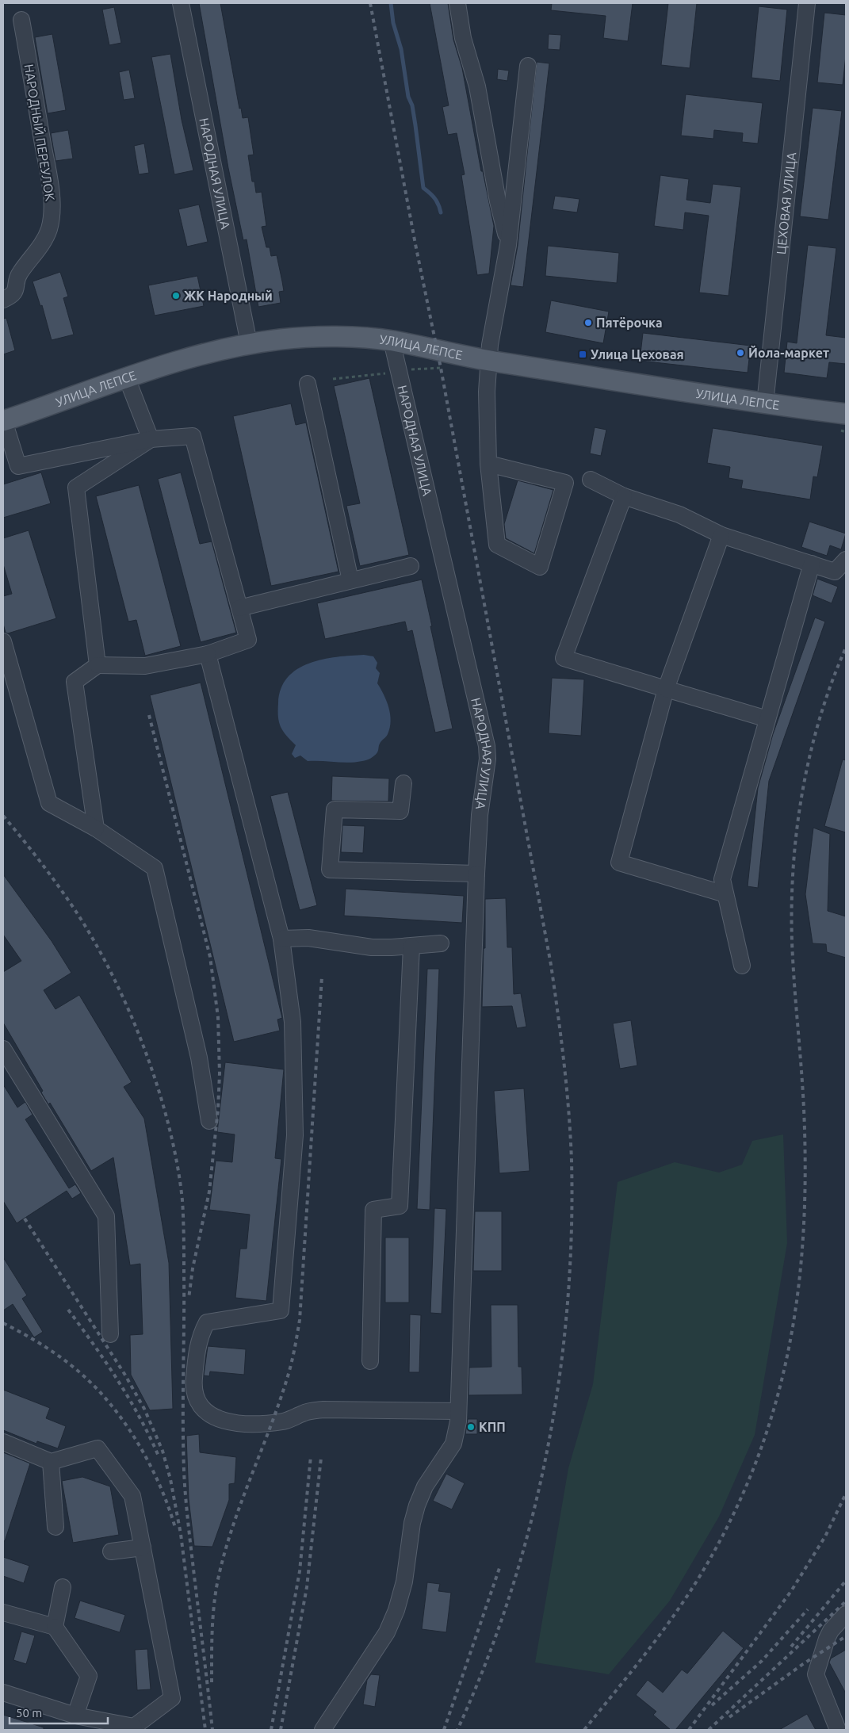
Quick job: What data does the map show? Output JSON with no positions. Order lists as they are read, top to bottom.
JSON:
{
  "streets": {
    "main road": ["УЛИЦА ЛЕПСЕ"],
    "street": ["НАРОДНЫЙ ПЕРЕУЛОК", "НАРОДНАЯ УЛИЦА", "ЦЕХОВАЯ УЛИЦА"]
  },
  "crossings": [
    ["НАРОДНАЯ УЛИЦА", "УЛИЦА ЛЕПСЕ"],
    ["ЦЕХОВАЯ УЛИЦА", "УЛИЦА ЛЕПСЕ"]
  ],
  "places": {
    "other": [
      "ЖК Народный",
      "Пятёрочка",
      "Йола-маркет",
      "КПП"
    ],
    "transit": ["Улица Цеховая"]
  },
  "scale_bar": "50 m"
}
